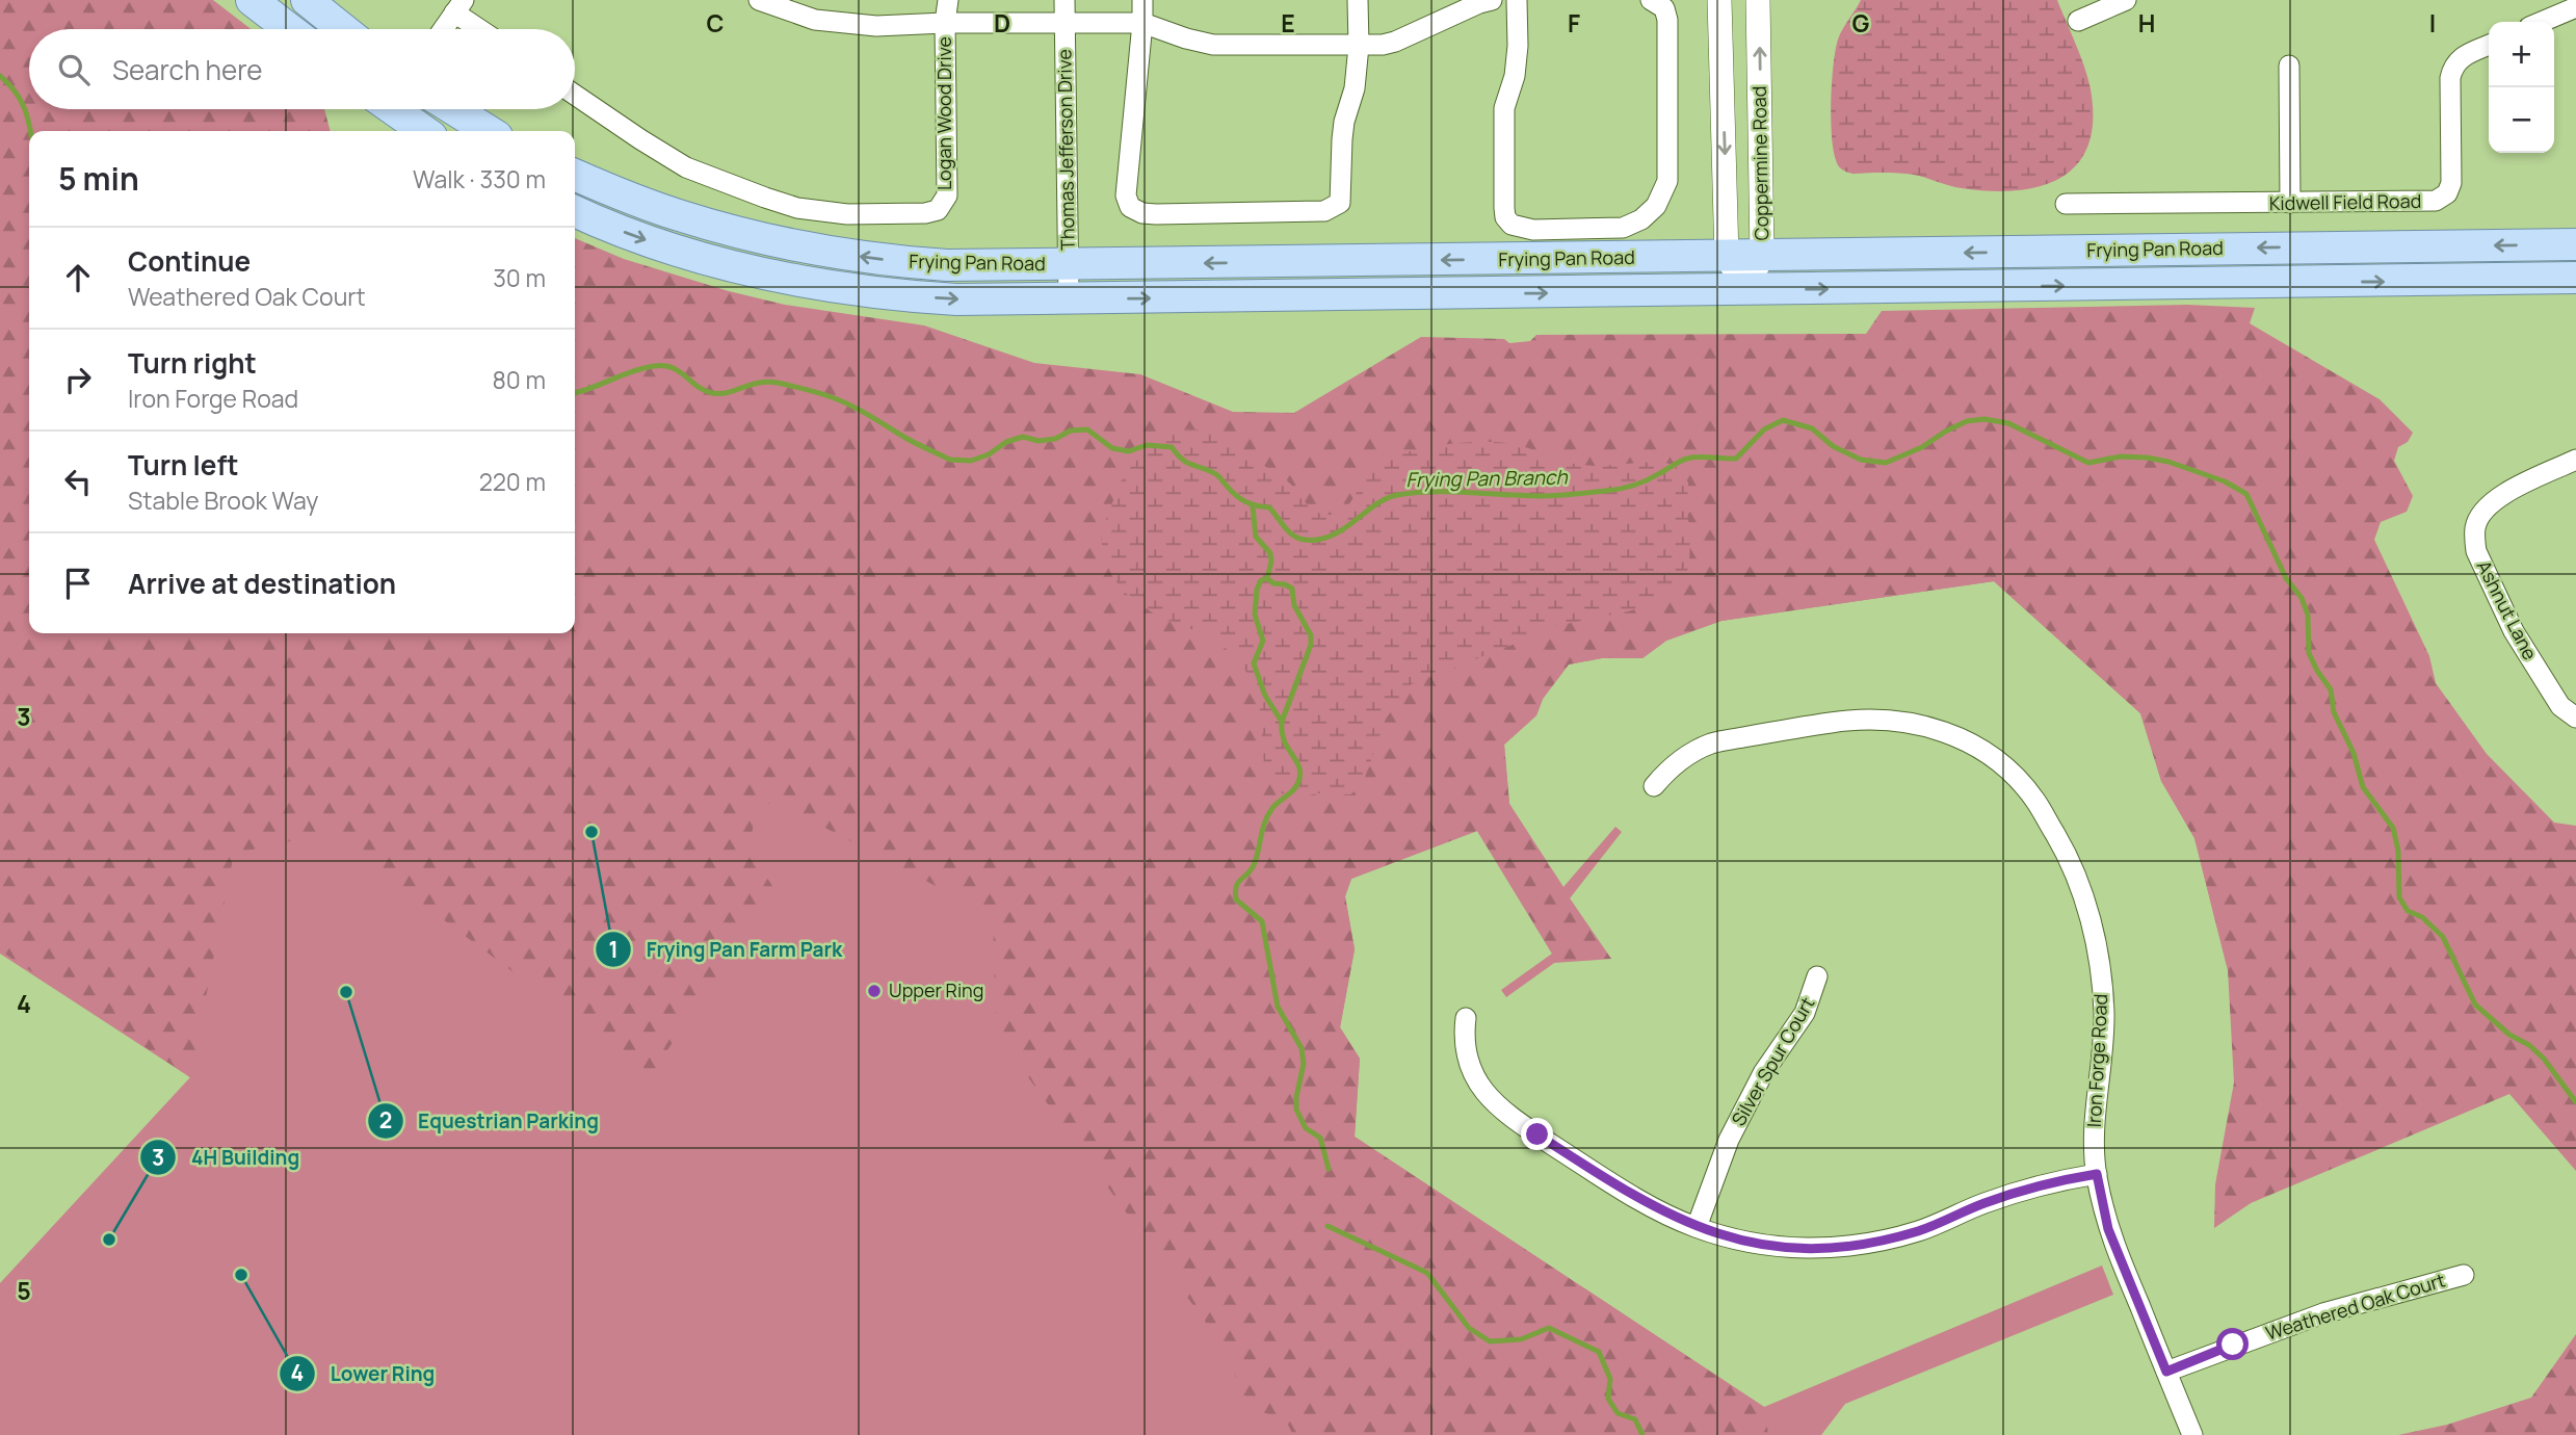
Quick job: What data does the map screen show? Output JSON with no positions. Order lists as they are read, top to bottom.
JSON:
{
  "streets": {
    "main road": ["Frying Pan Road"],
    "street": [
      "Logan Wood Drive",
      "Thomas Jefferson Drive",
      "Coppermine Road",
      "Kidwell Field Road",
      "Ashnut Lane",
      "Iron Forge Road",
      "Silver Spur Court",
      "Weathered Oak Court"
    ]
  },
  "crossings": [
    ["Thomas Jefferson Drive", "Frying Pan Road"],
    ["Coppermine Road", "Frying Pan Road"],
    ["Iron Forge Road", "Weathered Oak Court"]
  ],
  "water": ["Frying Pan Branch"],
  "places": [
    "Frying Pan Farm Park",
    "Upper Ring",
    "Equestrian Parking",
    "4H Building",
    "Lower Ring"
  ],
  "page": {
    "map_buttons": ["+", "−"],
    "search": "Search here",
    "heading": ["5 min", "Walk · 330 m"],
    "list": [
      ["Continue", "Weathered Oak Court", "30 m"],
      ["Turn right", "Iron Forge Road", "80 m"],
      ["Turn left", "Stable Brook Way", "220 m"],
      "Arrive at destination"
    ]
  },
  "grid": {
    "columns": [
      "C",
      "D",
      "E",
      "F",
      "G",
      "H",
      "I"
    ],
    "rows": ["3", "4", "5"]
  }
}
